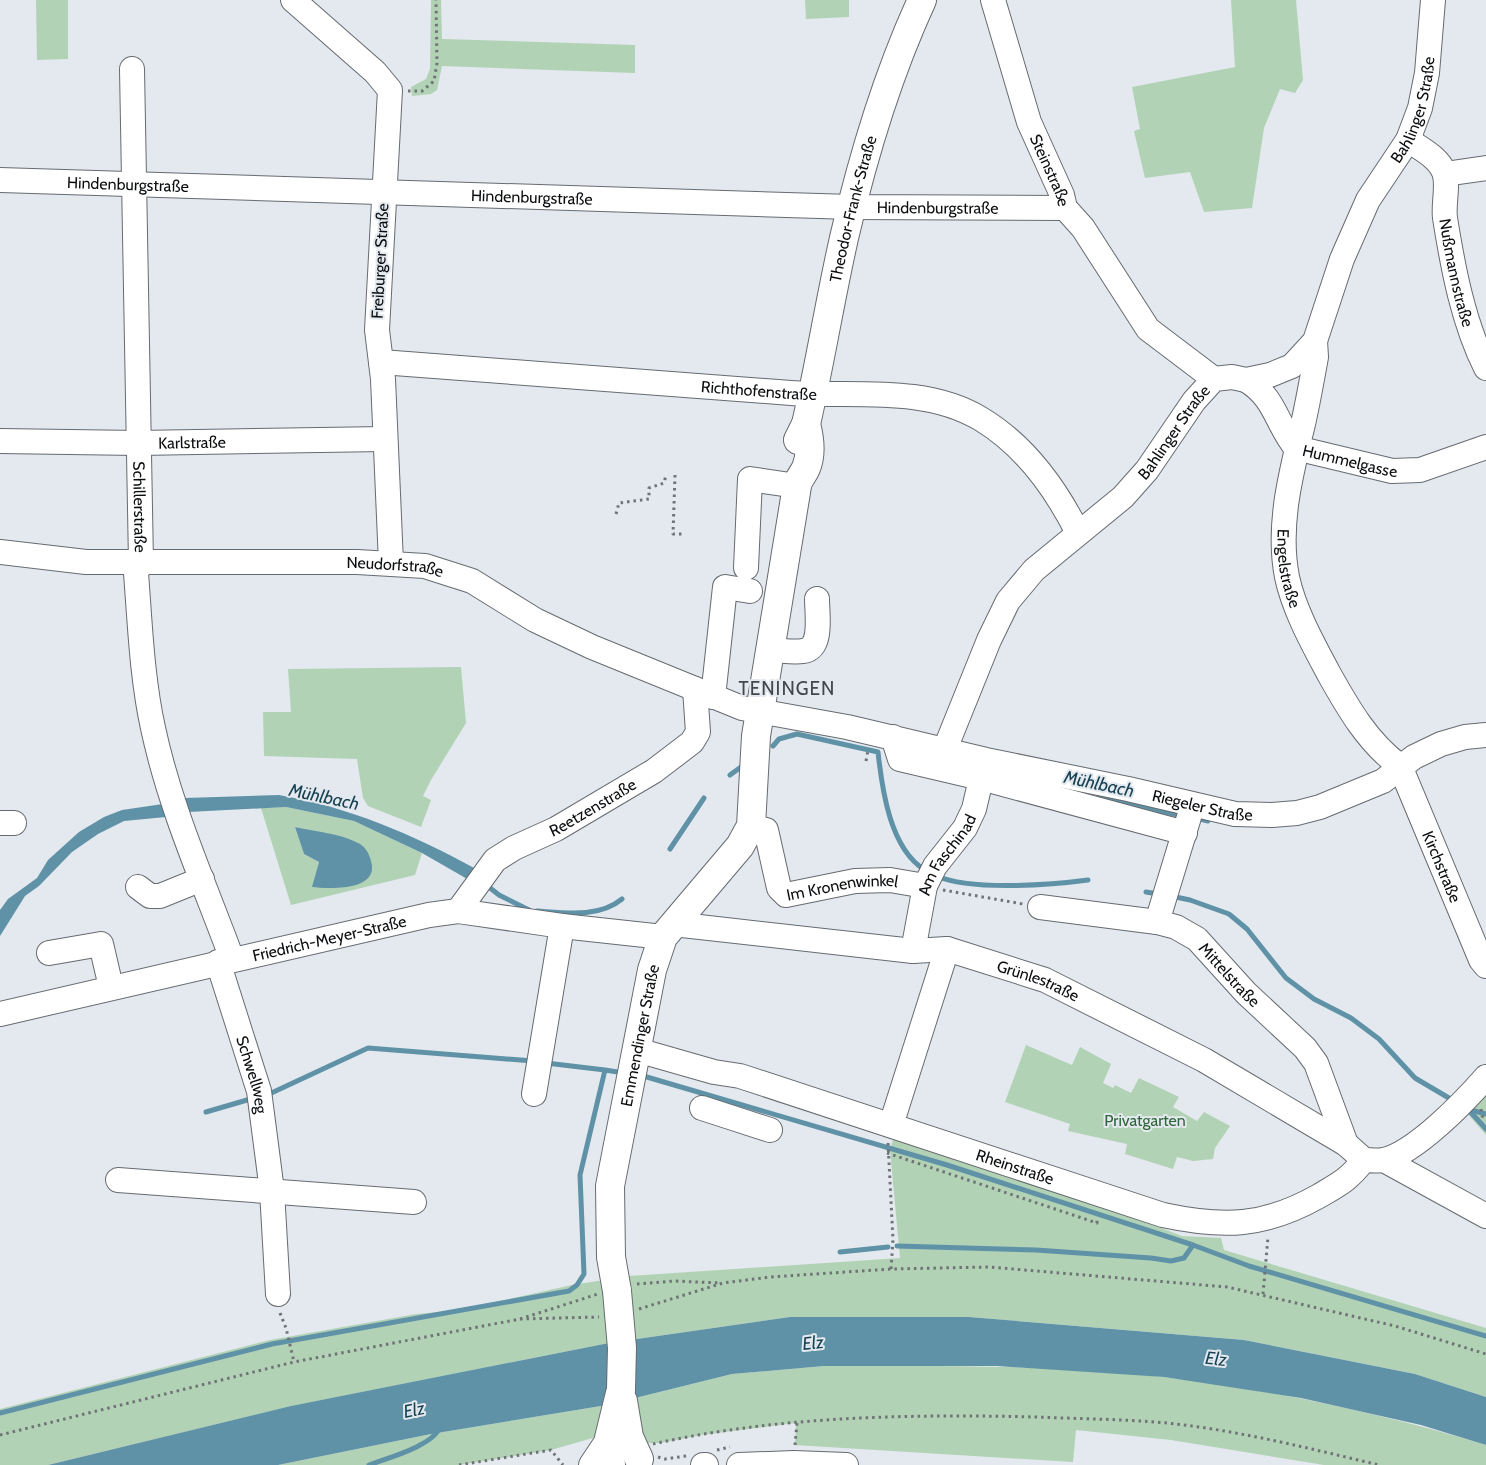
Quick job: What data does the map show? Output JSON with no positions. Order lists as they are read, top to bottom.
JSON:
{
  "streets": {
    "main road": ["Theodor-Frank-Straße", "Emmendinger Straße"],
    "street": [
      "Bahlinger Straße",
      "Steinstraße",
      "Hindenburgstraße",
      "Freiburger Straße",
      "Nußmannstraße",
      "Richthofenstraße",
      "Karlstraße",
      "Hummelgasse",
      "Schillerstraße",
      "Engelstraße",
      "Neudorfstraße",
      "Riegeler Straße",
      "Reetzenstraße",
      "Am Faschinad",
      "Kirchstraße",
      "Im Kronenwinkel",
      "Friedrich-Meyer-Straße",
      "Mittelstraße",
      "Grünlestraße",
      "Schwellweg",
      "Rheinstraße"
    ]
  },
  "crossings": [
    ["Bahlinger Straße", "Steinstraße"],
    ["Bahlinger Straße", "Richthofenstraße"],
    ["Bahlinger Straße", "Hummelgasse"],
    ["Bahlinger Straße", "Engelstraße"],
    ["Bahlinger Straße", "Riegeler Straße"],
    ["Steinstraße", "Hindenburgstraße"],
    ["Hindenburgstraße", "Theodor-Frank-Straße"],
    ["Hindenburgstraße", "Freiburger Straße"],
    ["Hindenburgstraße", "Schillerstraße"],
    ["Theodor-Frank-Straße", "Richthofenstraße"],
    ["Theodor-Frank-Straße", "Neudorfstraße"],
    ["Theodor-Frank-Straße", "Riegeler Straße"],
    ["Theodor-Frank-Straße", "Emmendinger Straße"],
    ["Freiburger Straße", "Richthofenstraße"],
    ["Freiburger Straße", "Karlstraße"],
    ["Freiburger Straße", "Neudorfstraße"],
    ["Karlstraße", "Schillerstraße"],
    ["Hummelgasse", "Engelstraße"],
    ["Schillerstraße", "Neudorfstraße"],
    ["Schillerstraße", "Friedrich-Meyer-Straße"],
    ["Schillerstraße", "Schwellweg"],
    ["Engelstraße", "Riegeler Straße"],
    ["Engelstraße", "Kirchstraße"],
    ["Neudorfstraße", "Riegeler Straße"],
    ["Neudorfstraße", "Reetzenstraße"],
    ["Neudorfstraße", "Emmendinger Straße"],
    ["Riegeler Straße", "Am Faschinad"],
    ["Riegeler Straße", "Kirchstraße"],
    ["Riegeler Straße", "Emmendinger Straße"],
    ["Reetzenstraße", "Friedrich-Meyer-Straße"],
    ["Am Faschinad", "Im Kronenwinkel"],
    ["Am Faschinad", "Grünlestraße"],
    ["Im Kronenwinkel", "Emmendinger Straße"],
    ["Friedrich-Meyer-Straße", "Grünlestraße"],
    ["Friedrich-Meyer-Straße", "Emmendinger Straße"],
    ["Friedrich-Meyer-Straße", "Schwellweg"],
    ["Mittelstraße", "Grünlestraße"],
    ["Grünlestraße", "Emmendinger Straße"],
    ["Grünlestraße", "Rheinstraße"],
    ["Emmendinger Straße", "Rheinstraße"]
  ],
  "districts": ["TENINGEN"],
  "water": ["Mühlbach", "Elz"],
  "parks": ["Privatgarten"]
}
